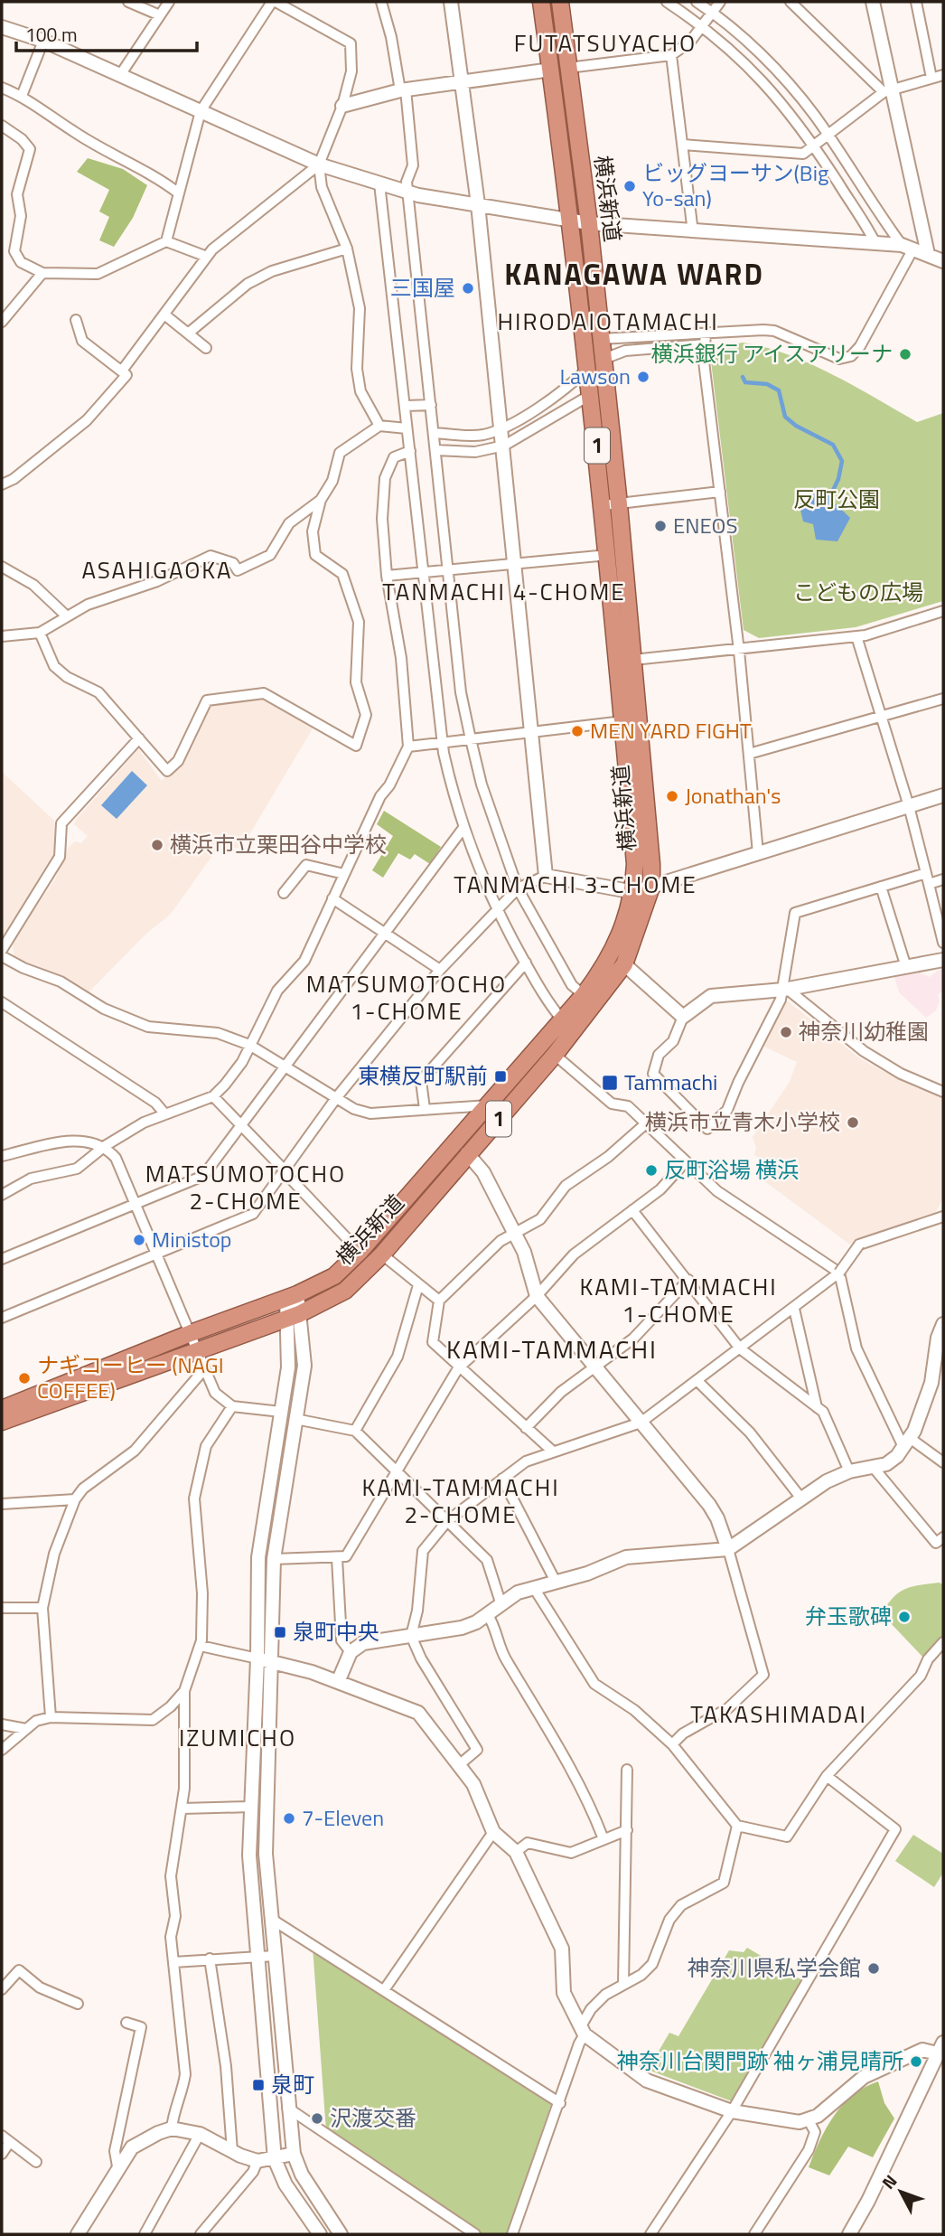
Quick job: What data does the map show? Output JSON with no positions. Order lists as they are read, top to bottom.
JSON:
{
  "streets": {
    "highway": ["横浜新道", "1"]
  },
  "districts": [
    "FUTATSUYACHO",
    "KANAGAWA WARD",
    "HIRODAIOTAMACHI",
    "ASAHIGAOKA",
    "TANMACHI 4-CHOME",
    "TANMACHI 3-CHOME",
    "MATSUMOTOCHO 1-CHOME",
    "MATSUMOTOCHO 2-CHOME",
    "KAMI-TAMMACHI 1-CHOME",
    "KAMI-TAMMACHI",
    "KAMI-TAMMACHI 2-CHOME",
    "TAKASHIMADAI",
    "IZUMICHO"
  ],
  "parks": ["反町公園", "こどもの広場"],
  "places": {
    "other": [
      "ビッグヨーサン(Big Yo-san)",
      "三国屋",
      "横浜銀行 アイスアリーナ",
      "Lawson",
      "ENEOS",
      "MEN YARD FIGHT",
      "Jonathan's",
      "横浜市立栗田谷中学校",
      "神奈川幼稚園",
      "横浜市立青木小学校",
      "反町浴場 横浜",
      "Ministop",
      "ナギコーヒー (NAGI COFFEE)",
      "弁玉歌碑",
      "7-Eleven",
      "神奈川県私学会館",
      "神奈川台関門跡 袖ヶ浦見晴所",
      "沢渡交番"
    ],
    "transit": [
      "東横反町駅前",
      "Tammachi",
      "泉町中央",
      "泉町"
    ]
  },
  "scale_bar": "100 m",
  "north": "top left"
}
